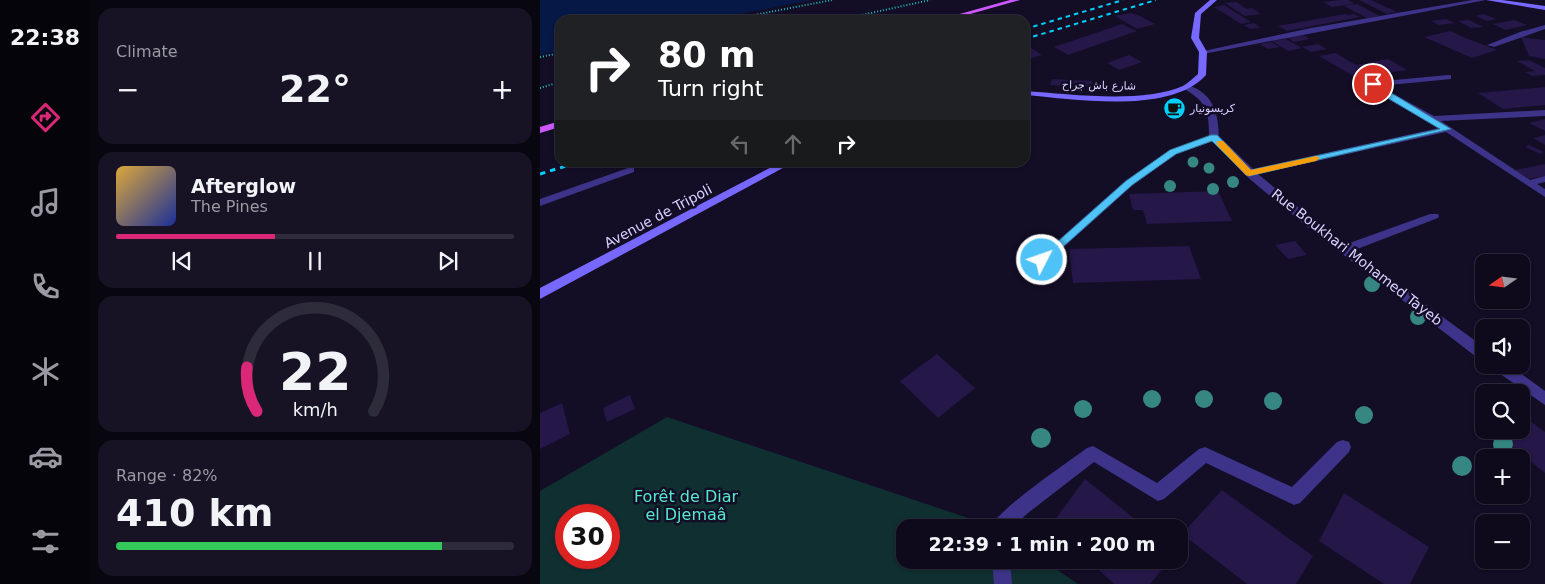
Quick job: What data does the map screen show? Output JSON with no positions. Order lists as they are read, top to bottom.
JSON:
{
  "streets": {
    "main road": ["شارع باش جراح", "Avenue de Tripoli"],
    "street": ["Rue Boukhari Mohamed Tayeb"]
  },
  "parks": ["Forêt de Diar el Djemaâ"],
  "places": {
    "cafe": ["كريسونيار"]
  },
  "north": "left",
  "page": {
    "tabs": "22:38",
    "tile": [
      "Climate",
      ["Range · 82%", "410 km"]
    ],
    "turn": ["80 m", "Turn right"],
    "heat": ["−", "22°", "+"],
    "song": ["Afterglow", "The Pines"],
    "map_buttons": ["+", "−"],
    "limit": "30",
    "trip": "22:39 · 1 min · 200 m",
    "gauge": ["22", "km/h"]
  }
}
